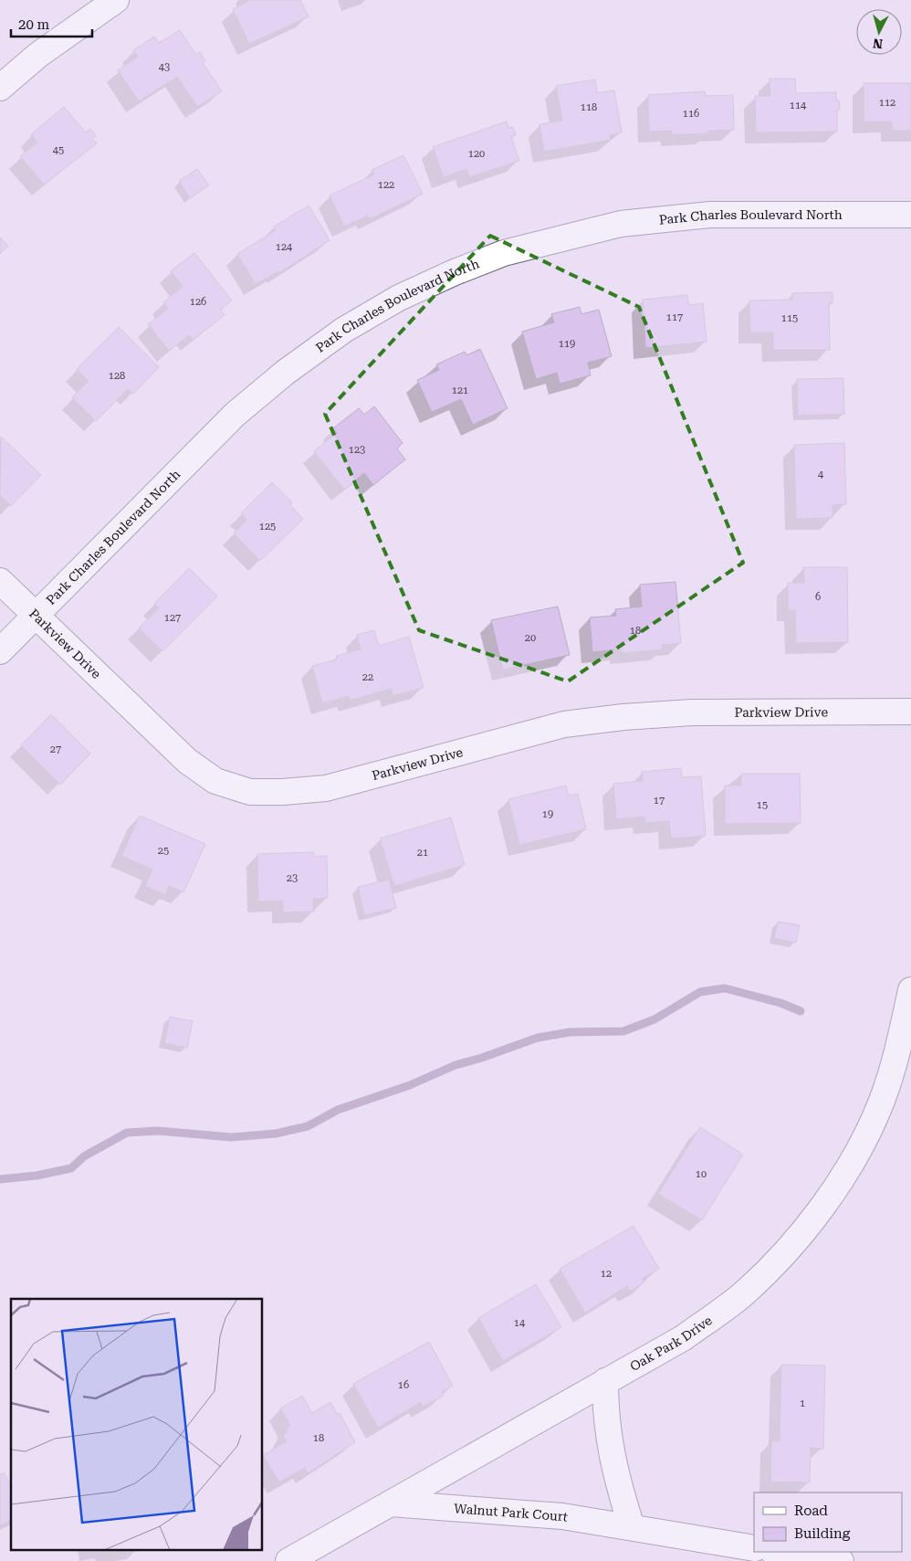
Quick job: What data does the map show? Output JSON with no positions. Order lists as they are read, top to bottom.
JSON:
{
  "streets": {
    "street": [
      "Park Charles Boulevard North",
      "Parkview Drive",
      "Oak Park Drive",
      "Walnut Park Court"
    ]
  },
  "crossings": [
    ["Park Charles Boulevard North", "Parkview Drive"],
    ["Oak Park Drive", "Walnut Park Court"]
  ],
  "house_numbers": [
    "43",
    "112",
    "114",
    "118",
    "116",
    "45",
    "120",
    "122",
    "124",
    "126",
    "117",
    "115",
    "119",
    "128",
    "121",
    "123",
    "4",
    "125",
    "6",
    "127",
    "18",
    "20",
    "22",
    "27",
    "17",
    "15",
    "19",
    "25",
    "21",
    "23",
    "10",
    "12",
    "14",
    "16",
    "1",
    "18"
  ],
  "legend": ["Road", "Building"],
  "scale_bar": "20 m",
  "north": "bottom"
}
